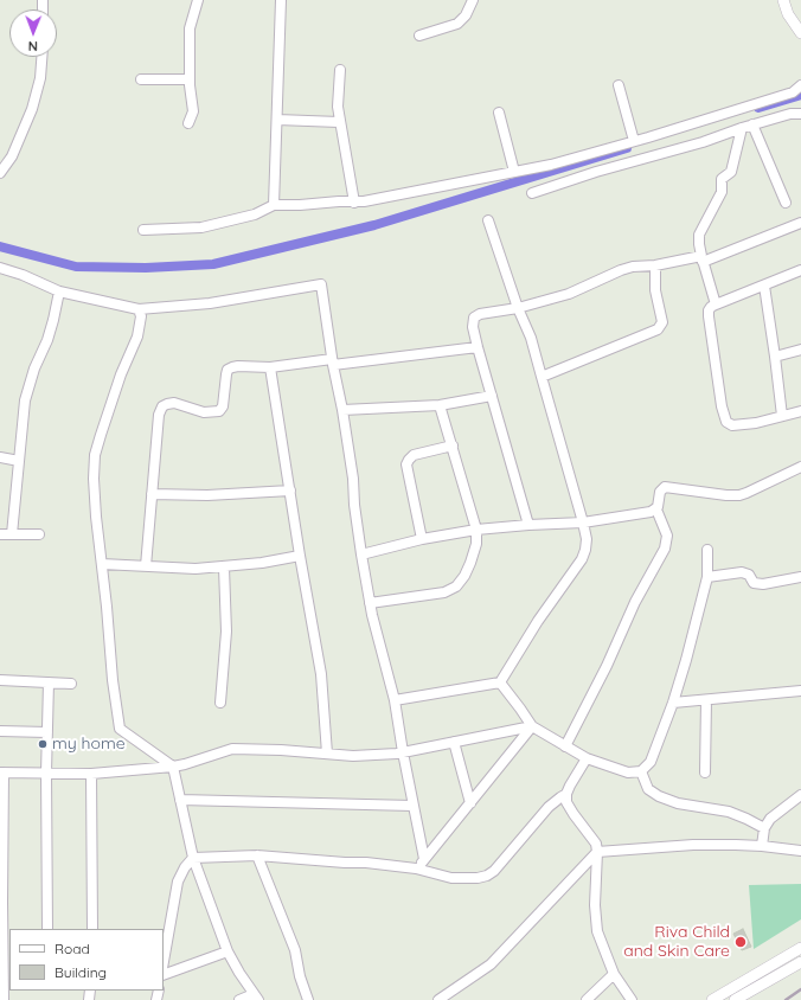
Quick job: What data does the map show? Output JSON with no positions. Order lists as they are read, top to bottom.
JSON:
{
  "places": ["my home", "Riva Child and Skin Care"],
  "legend": ["Road", "Building"],
  "north": "bottom"
}
